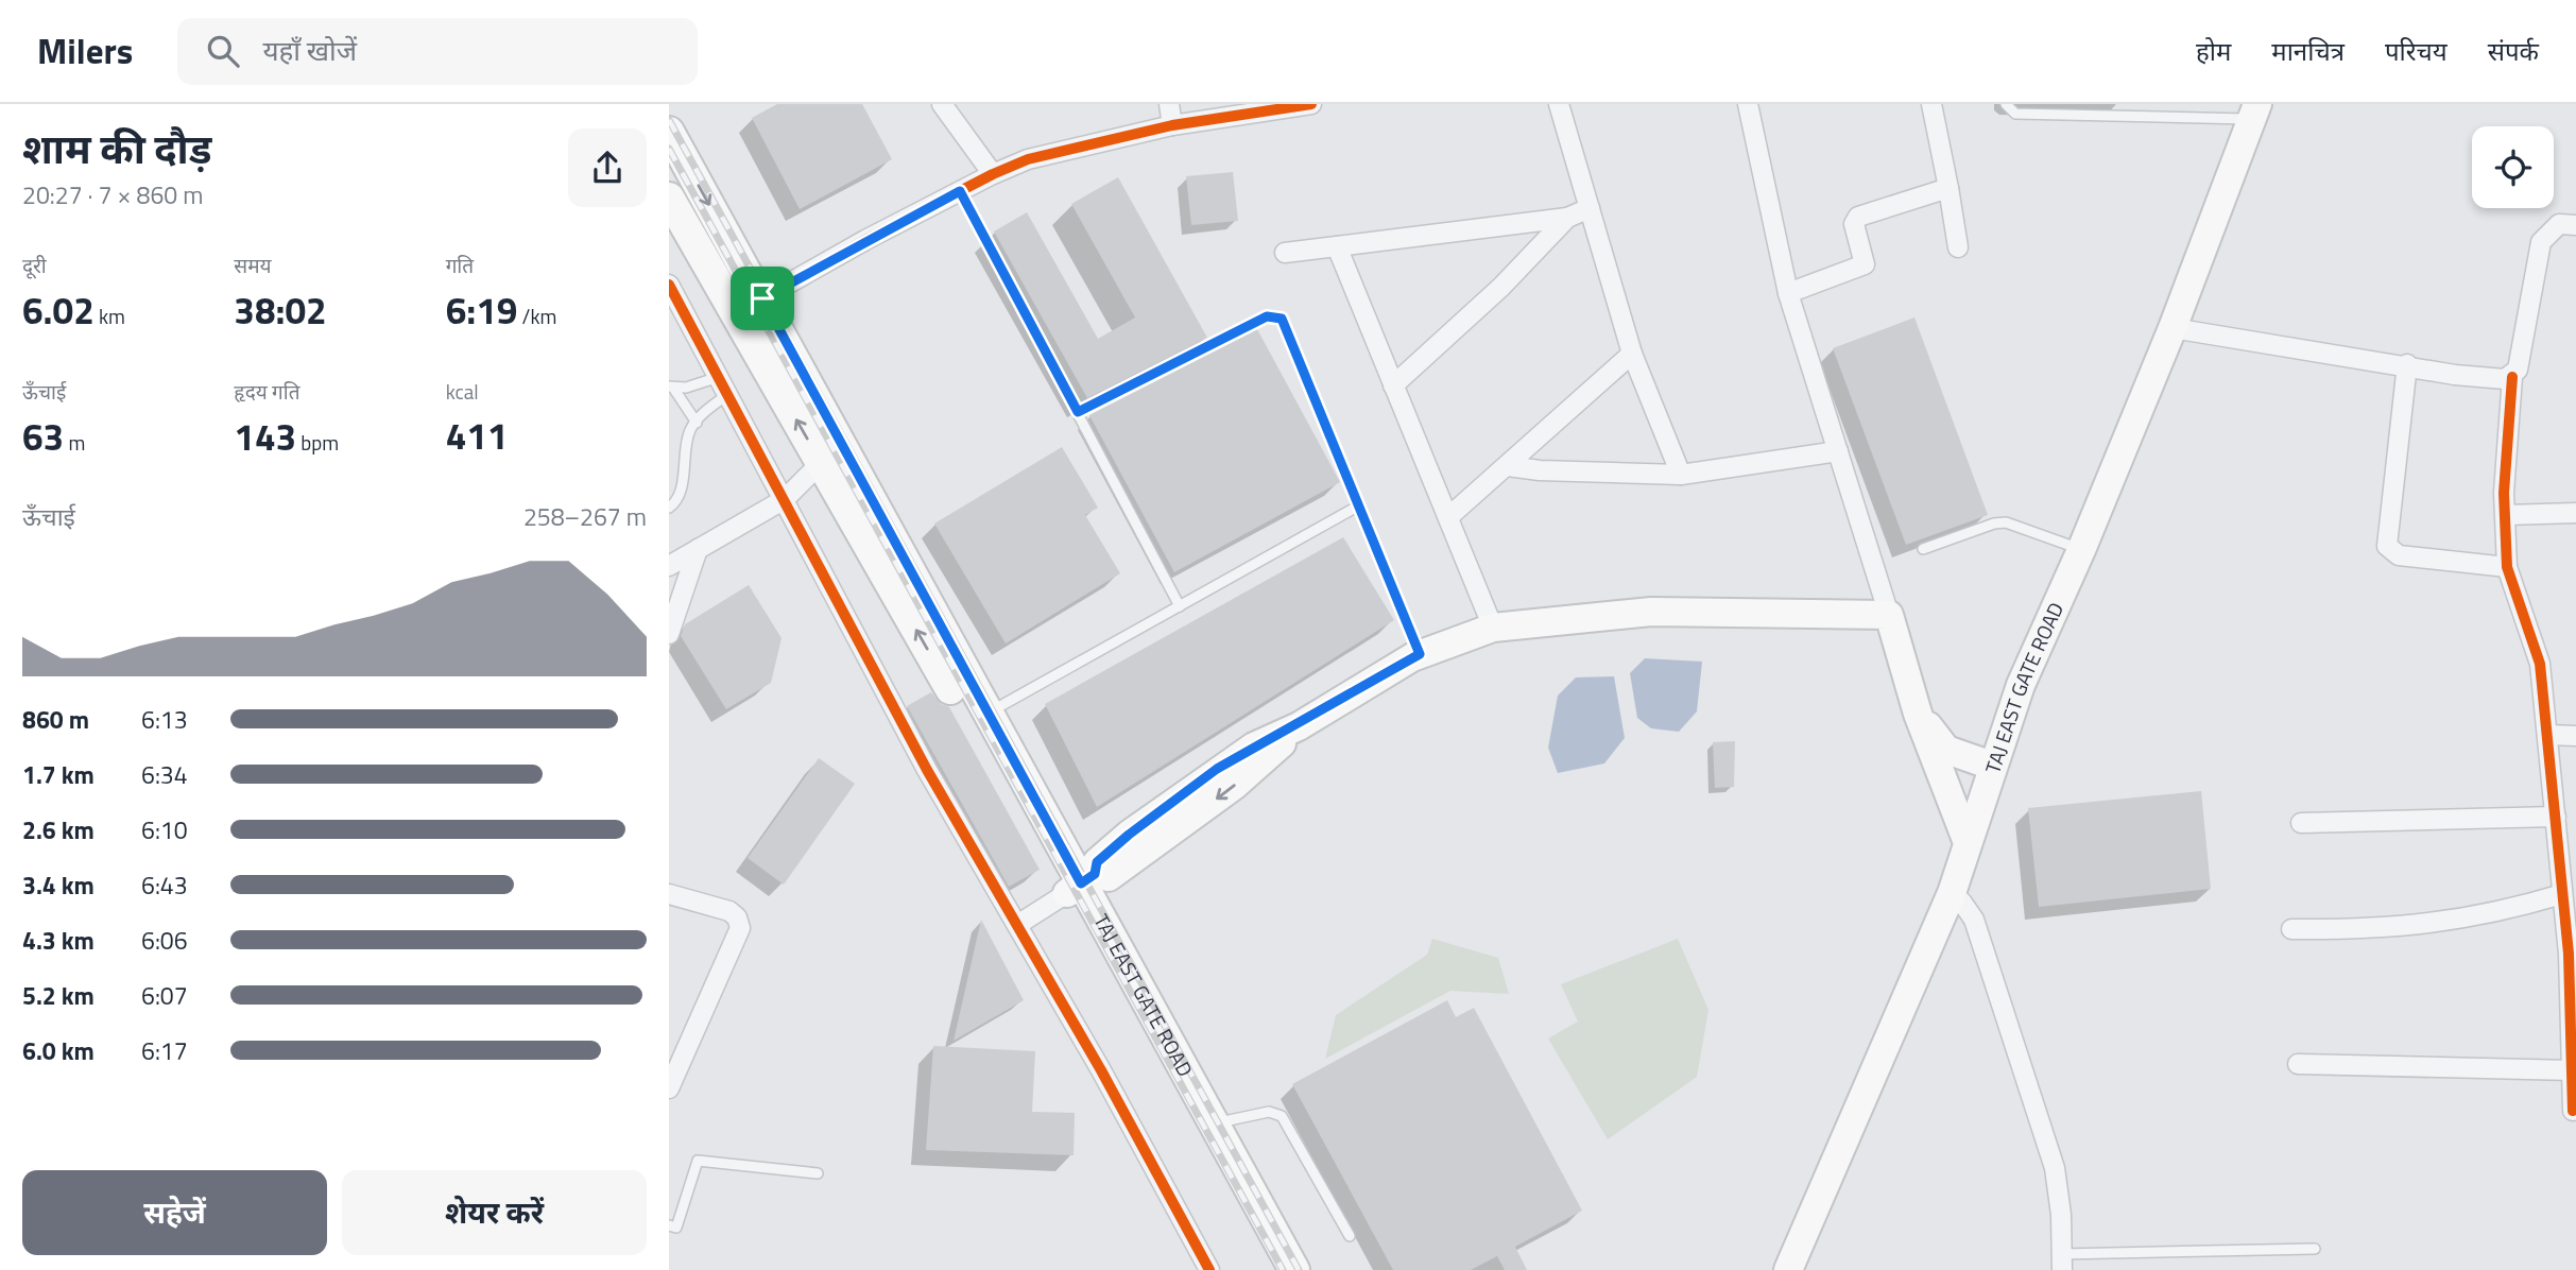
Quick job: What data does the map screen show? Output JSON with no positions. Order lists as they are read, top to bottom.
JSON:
{
  "streets": {
    "main road": ["TAJ EAST GATE ROAD"]
  },
  "page": {
    "header": "Milers",
    "search": "यहाँ खोजें",
    "nav": [
      "होम",
      "मानचित्र",
      "परिचय",
      "संपर्क"
    ],
    "heading": ["शाम की दौड़", "20:27 · 7 × 860 m"],
    "stats": [
      ["दूरी", "6.02 km"],
      ["समय", "38:02"],
      ["गति", "6:19 /km"],
      ["ऊँचाई", "63 m"],
      ["हृदय गति", "143 bpm"],
      ["kcal", "411"]
    ],
    "chart": ["ऊँचाई", "258–267 m"],
    "list": [
      {
        "name": "860 m",
        "note": "6:13"
      },
      {
        "name": "1.7 km",
        "note": "6:34"
      },
      {
        "name": "2.6 km",
        "note": "6:10"
      },
      {
        "name": "3.4 km",
        "note": "6:43"
      },
      {
        "name": "4.3 km",
        "note": "6:06"
      },
      {
        "name": "5.2 km",
        "note": "6:07"
      },
      {
        "name": "6.0 km",
        "note": "6:17"
      }
    ],
    "buttons": ["सहेजें", "शेयर करें"]
  }
}
